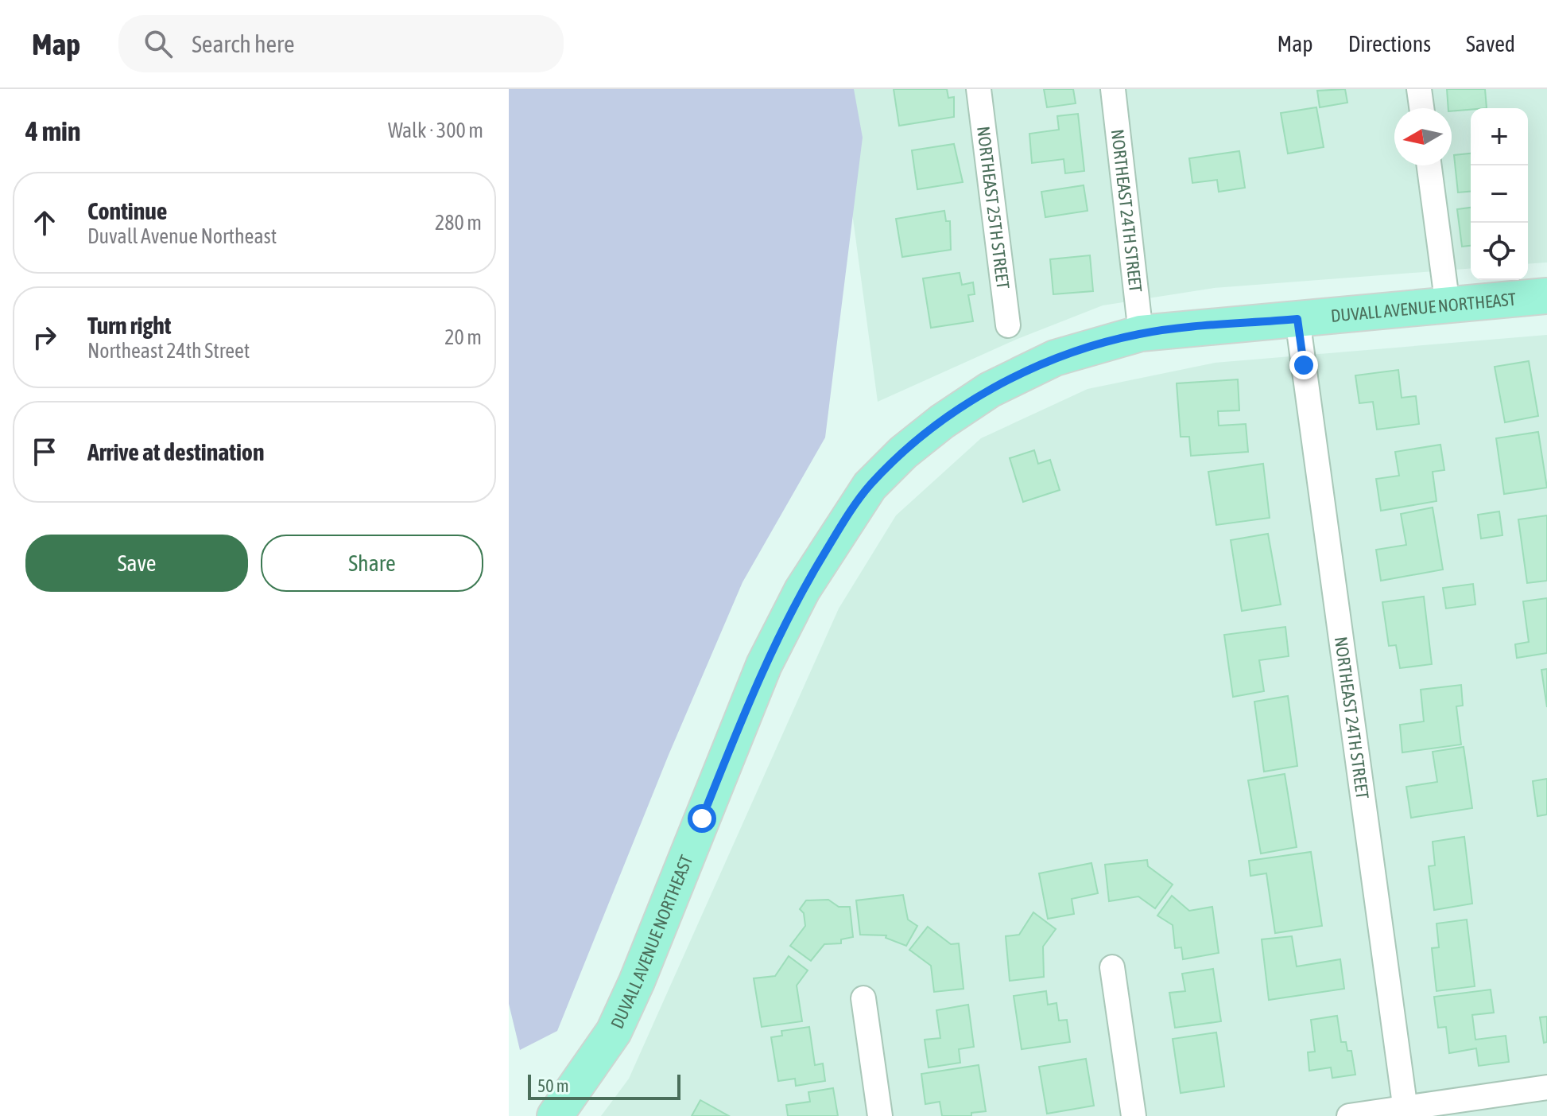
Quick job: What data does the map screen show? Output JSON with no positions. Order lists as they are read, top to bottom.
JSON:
{
  "streets": {
    "main road": ["DUVALL AVENUE NORTHEAST"],
    "street": ["NORTHEAST 25TH STREET", "NORTHEAST 24TH STREET"]
  },
  "crossings": [
    ["NORTHEAST 24TH STREET", "DUVALL AVENUE NORTHEAST"]
  ],
  "scale_bar": "50 m",
  "north": "left",
  "page": {
    "header": "Map",
    "search": "Search here",
    "nav": ["Map", "Directions", "Saved"],
    "heading": ["4 min", "Walk · 300 m"],
    "map_buttons": ["+", "−"],
    "list": [
      ["Continue", "Duvall Avenue Northeast", "280 m"],
      ["Turn right", "Northeast 24th Street", "20 m"],
      "Arrive at destination"
    ],
    "buttons": ["Save", "Share"],
    "scale": "50 m"
  }
}
